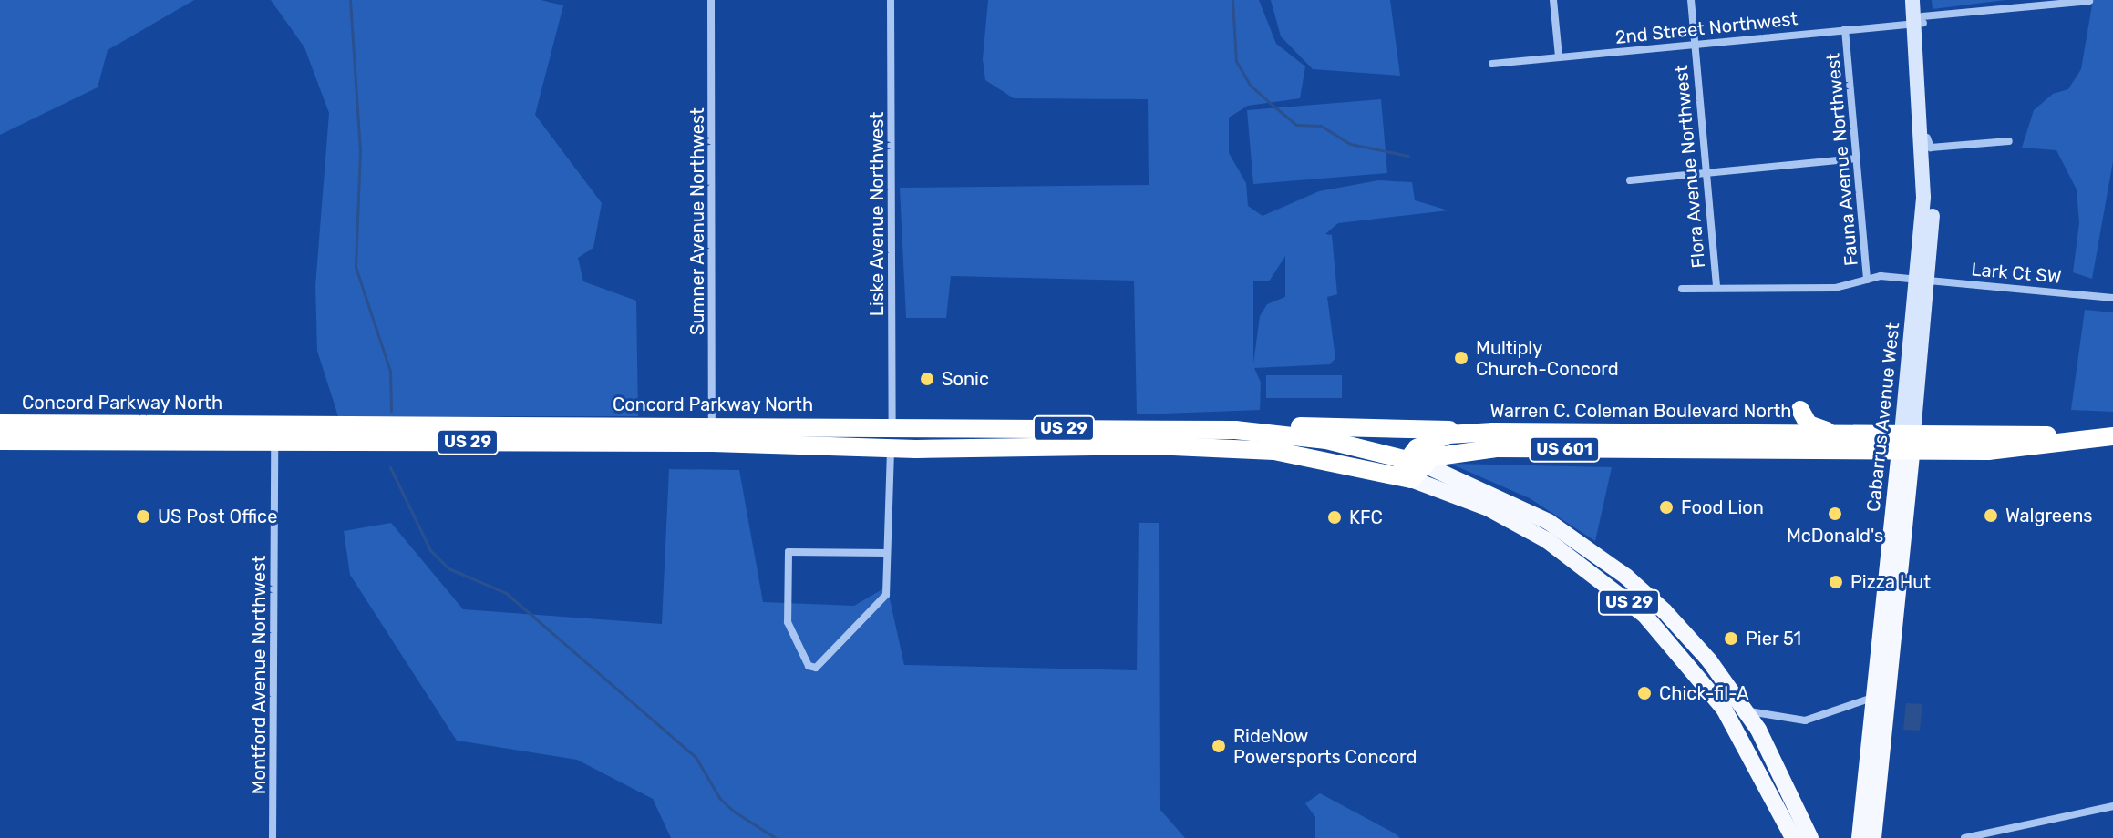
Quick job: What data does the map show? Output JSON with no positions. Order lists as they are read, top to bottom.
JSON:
{
  "streets": {
    "highway": [
      "Concord Parkway North",
      "Warren C. Coleman Boulevard North",
      "US 29",
      "US 601"
    ],
    "main road": ["Cabarrus Avenue West"],
    "street": [
      "2nd Street Northwest",
      "Fauna Avenue Northwest",
      "Flora Avenue Northwest",
      "Liske Avenue Northwest",
      "Sumner Avenue Northwest",
      "Lark Ct SW",
      "Montford Avenue Northwest"
    ]
  },
  "crossings": [
    ["2nd Street Northwest", "Fauna Avenue Northwest"],
    ["2nd Street Northwest", "Flora Avenue Northwest"],
    ["2nd Street Northwest", "Cabarrus Avenue West"],
    ["Fauna Avenue Northwest", "Lark Ct SW"],
    ["Fauna Avenue Northwest", "Cabarrus Avenue West"],
    ["Liske Avenue Northwest", "Concord Parkway North"],
    ["Sumner Avenue Northwest", "Concord Parkway North"],
    ["Lark Ct SW", "Cabarrus Avenue West"],
    ["Concord Parkway North", "Warren C. Coleman Boulevard North"],
    ["Concord Parkway North", "US 29"],
    ["Concord Parkway North", "US 601"],
    ["Concord Parkway North", "Montford Avenue Northwest"],
    ["Warren C. Coleman Boulevard North", "Cabarrus Avenue West"],
    ["Warren C. Coleman Boulevard North", "US 29"],
    ["Warren C. Coleman Boulevard North", "US 601"],
    ["Cabarrus Avenue West", "US 601"]
  ],
  "places": [
    "Multiply Church-Concord",
    "Sonic",
    "Food Lion",
    "McDonald's",
    "Walgreens",
    "US Post Office",
    "KFC",
    "Pizza Hut",
    "Pier 51",
    "Chick-fil-A",
    "RideNow Powersports Concord"
  ]
}
